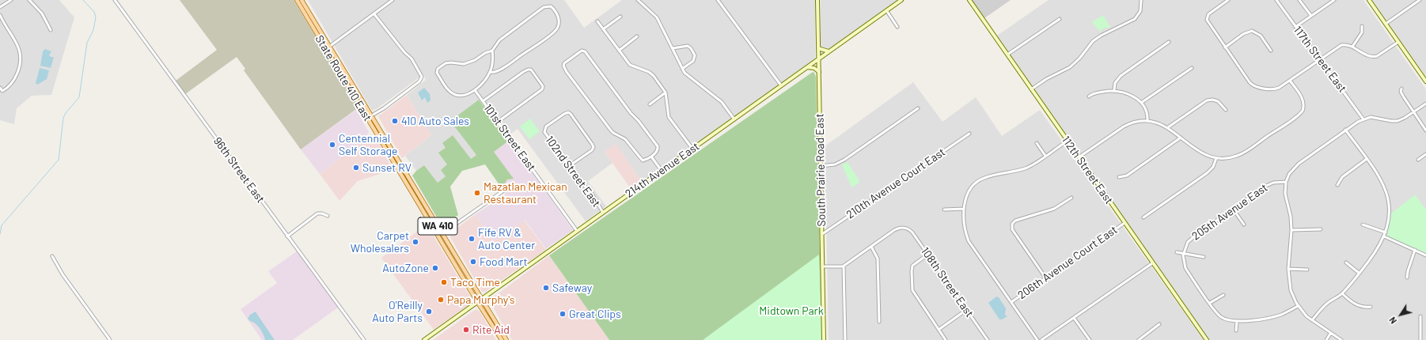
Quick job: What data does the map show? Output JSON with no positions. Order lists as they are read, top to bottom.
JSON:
{
  "streets": {
    "main road": ["State Route 410 East", "WA 410"],
    "street": [
      "117th Street East",
      "101st Street East",
      "96th Street East",
      "214th Avenue East",
      "South Prairie Road East",
      "112th Street East",
      "102nd Street East",
      "210th Avenue Court East",
      "205th Avenue East",
      "206th Avenue Court East",
      "108th Street East"
    ]
  },
  "crossings": [
    ["State Route 410 East", "214th Avenue East"],
    ["State Route 410 East", "WA 410"],
    ["101st Street East", "214th Avenue East"],
    ["214th Avenue East", "South Prairie Road East"],
    ["214th Avenue East", "102nd Street East"],
    ["214th Avenue East", "WA 410"],
    ["South Prairie Road East", "210th Avenue Court East"],
    ["112th Street East", "206th Avenue Court East"]
  ],
  "parks": ["Midtown Park"],
  "places": [
    "410 Auto Sales",
    "Centennial Self Storage",
    "Sunset RV",
    "Mazatlan Mexican Restaurant",
    "Fife RV & Auto Center",
    "Carpet Wholesalers",
    "Food Mart",
    "AutoZone",
    "Taco Time",
    "Safeway",
    "Papa Murphy's",
    "O'Reilly Auto Parts",
    "Great Clips",
    "Rite Aid"
  ],
  "north": "bottom left"
}
